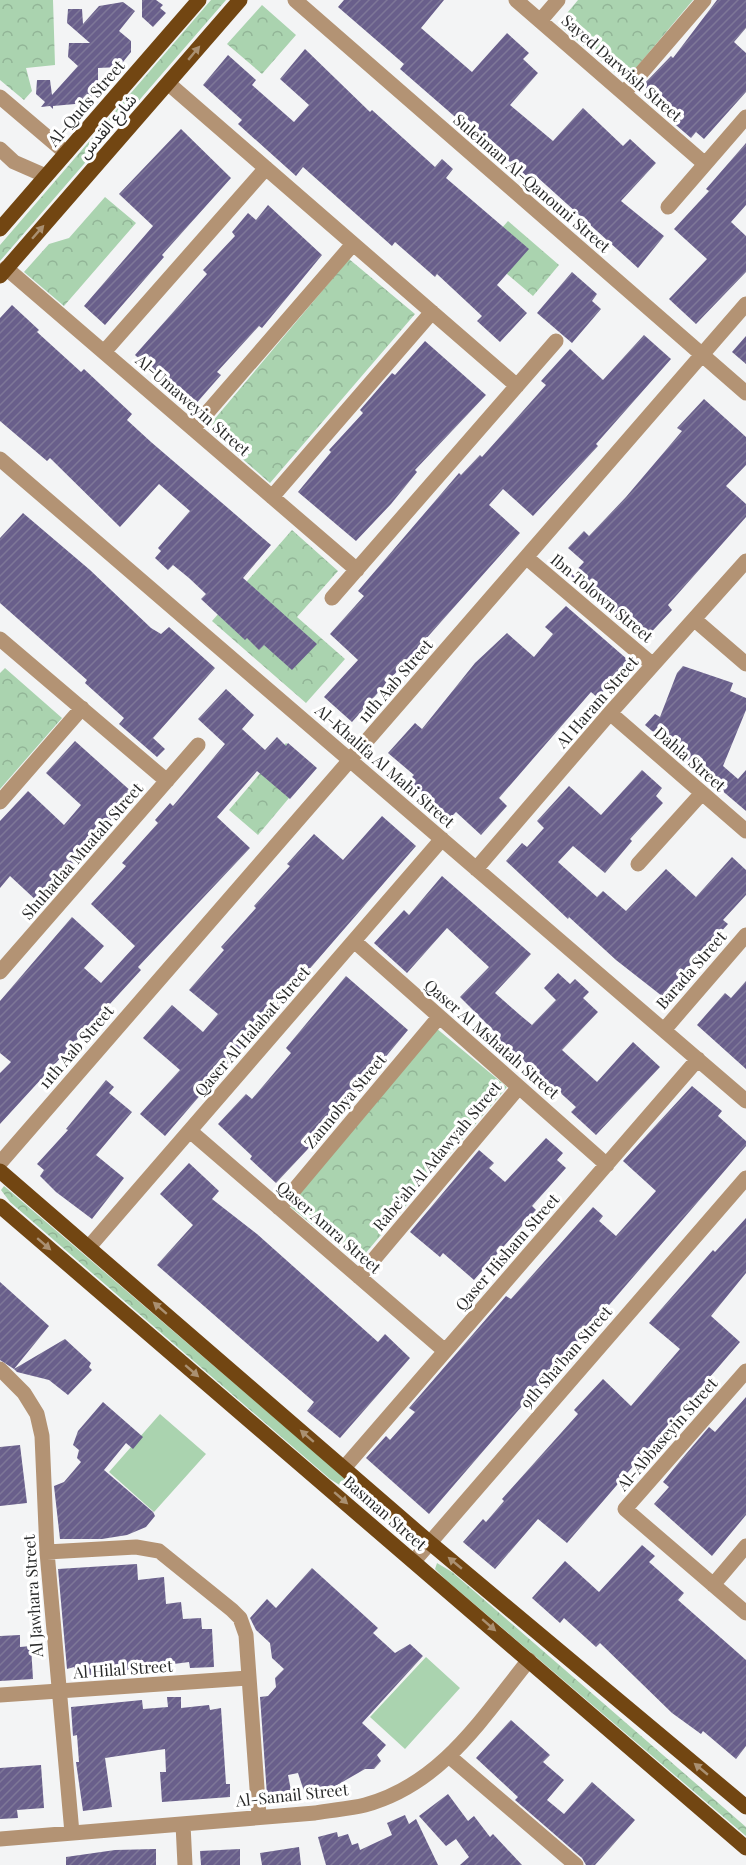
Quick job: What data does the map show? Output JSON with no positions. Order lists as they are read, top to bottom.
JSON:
{
  "streets": {
    "main road": ["Al-Quds Street", "شارع القدس", "Basman Street"],
    "street": [
      "Sayed Darwish Street",
      "Suleiman Al-Qanouni Street",
      "Al-Umaweyin Street",
      "Ibn Tolown Street",
      "11th Aab Street",
      "Al Haram Street",
      "Dahla Street",
      "Al-Khalifa Al Mahi Street",
      "Shuhadaa Muatah Street",
      "Barada Street",
      "Qaser Al Halabat Street",
      "Qaser Al Mshatah Street",
      "Zannobya Street",
      "Rabe'ah Al Adawyah Street",
      "Qaser Amra Street",
      "Qaser Hisham Street",
      "9th Sha'ban Street",
      "Al-Abbaseyin Street",
      "Al Jawhara Street",
      "Al Hilal Street",
      "Al-Sanail Street"
    ]
  },
  "crossings": [
    ["شارع القدس", "Al-Umaweyin Street"],
    ["Suleiman Al-Qanouni Street", "11th Aab Street"],
    ["Ibn Tolown Street", "11th Aab Street"],
    ["Ibn Tolown Street", "Al Haram Street"],
    ["11th Aab Street", "Al-Khalifa Al Mahi Street"],
    ["Al Haram Street", "Dahla Street"],
    ["Al Haram Street", "Al-Khalifa Al Mahi Street"],
    ["Al-Khalifa Al Mahi Street", "Barada Street"],
    ["Al-Khalifa Al Mahi Street", "Qaser Al Halabat Street"],
    ["Al-Khalifa Al Mahi Street", "Qaser Hisham Street"],
    ["Qaser Al Halabat Street", "Qaser Al Mshatah Street"],
    ["Qaser Al Halabat Street", "Qaser Amra Street"],
    ["Qaser Al Halabat Street", "Basman Street"],
    ["Qaser Al Mshatah Street", "Zannobya Street"],
    ["Qaser Al Mshatah Street", "Rabe'ah Al Adawyah Street"],
    ["Qaser Al Mshatah Street", "Qaser Hisham Street"],
    ["Zannobya Street", "Qaser Amra Street"],
    ["Rabe'ah Al Adawyah Street", "Qaser Amra Street"],
    ["Qaser Amra Street", "Qaser Hisham Street"],
    ["Qaser Hisham Street", "Basman Street"],
    ["9th Sha'ban Street", "Basman Street"],
    ["Basman Street", "Al-Sanail Street"],
    ["Al Jawhara Street", "Al Hilal Street"],
    ["Al Jawhara Street", "Al-Sanail Street"]
  ],
  "one_way": ["شارع القدس"]
}
